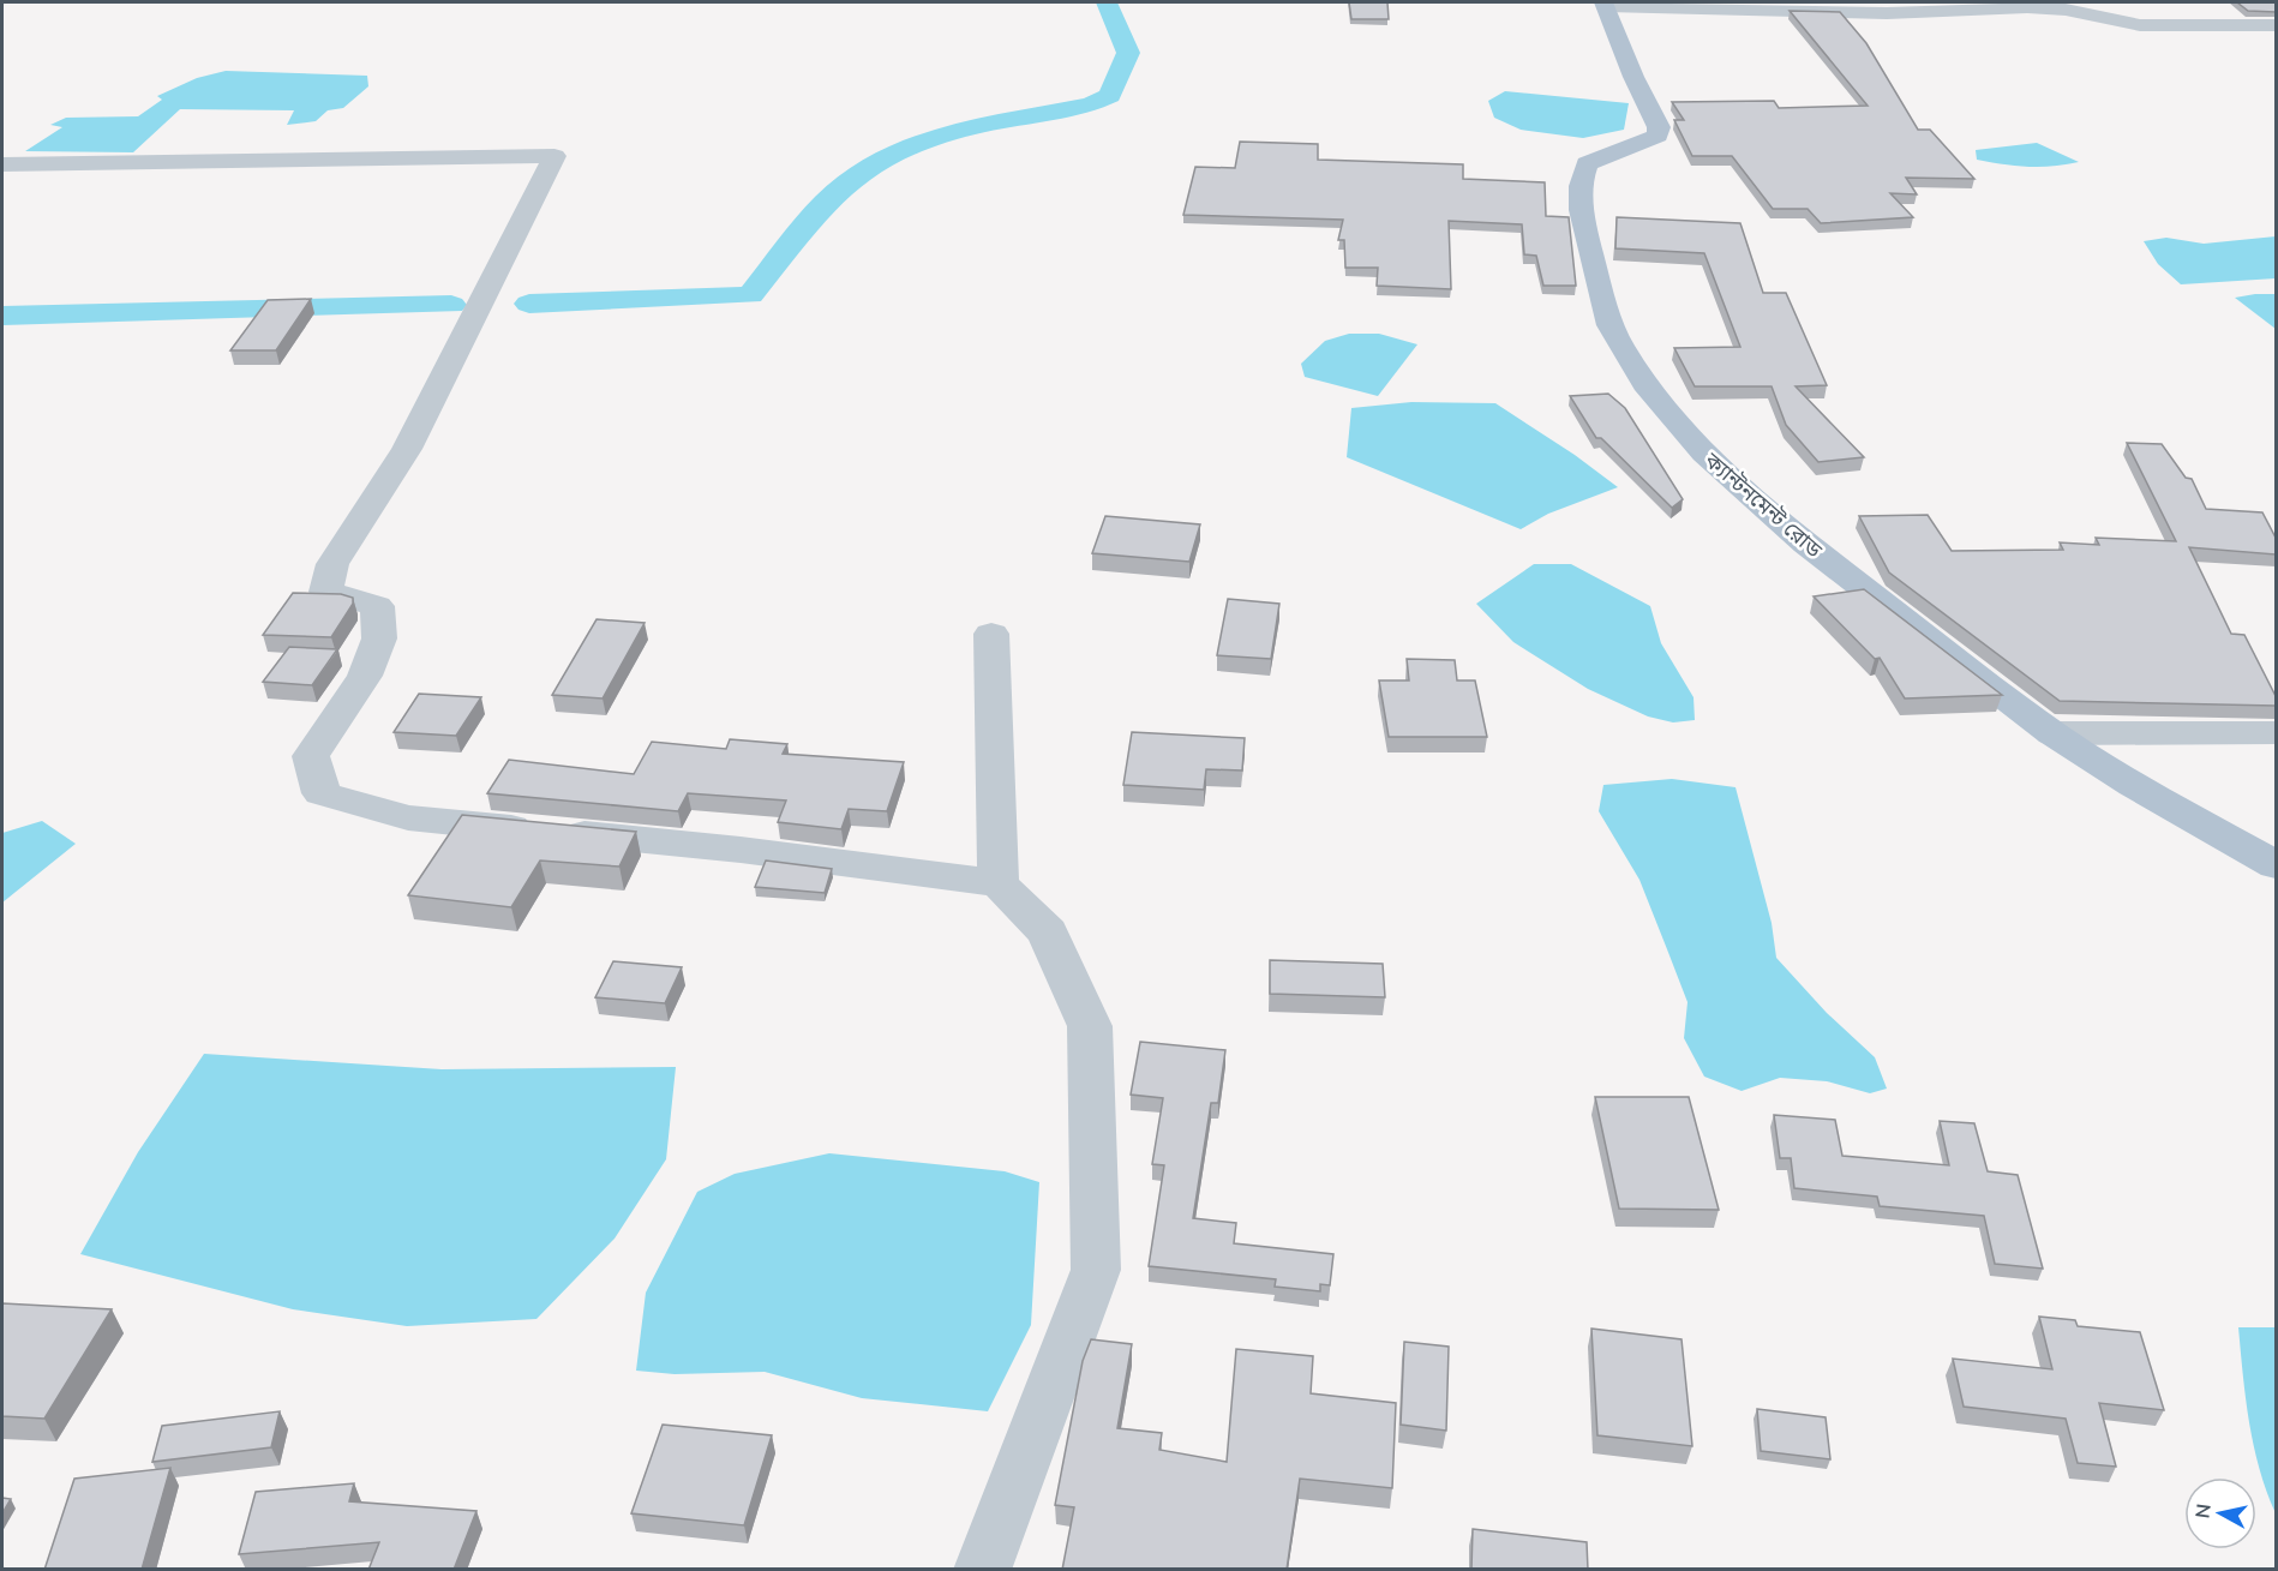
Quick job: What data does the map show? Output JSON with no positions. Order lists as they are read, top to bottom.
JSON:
{
  "streets": {
    "main road": ["ক্যান্টনমেন্ট রোড"]
  },
  "north": "left"
}
